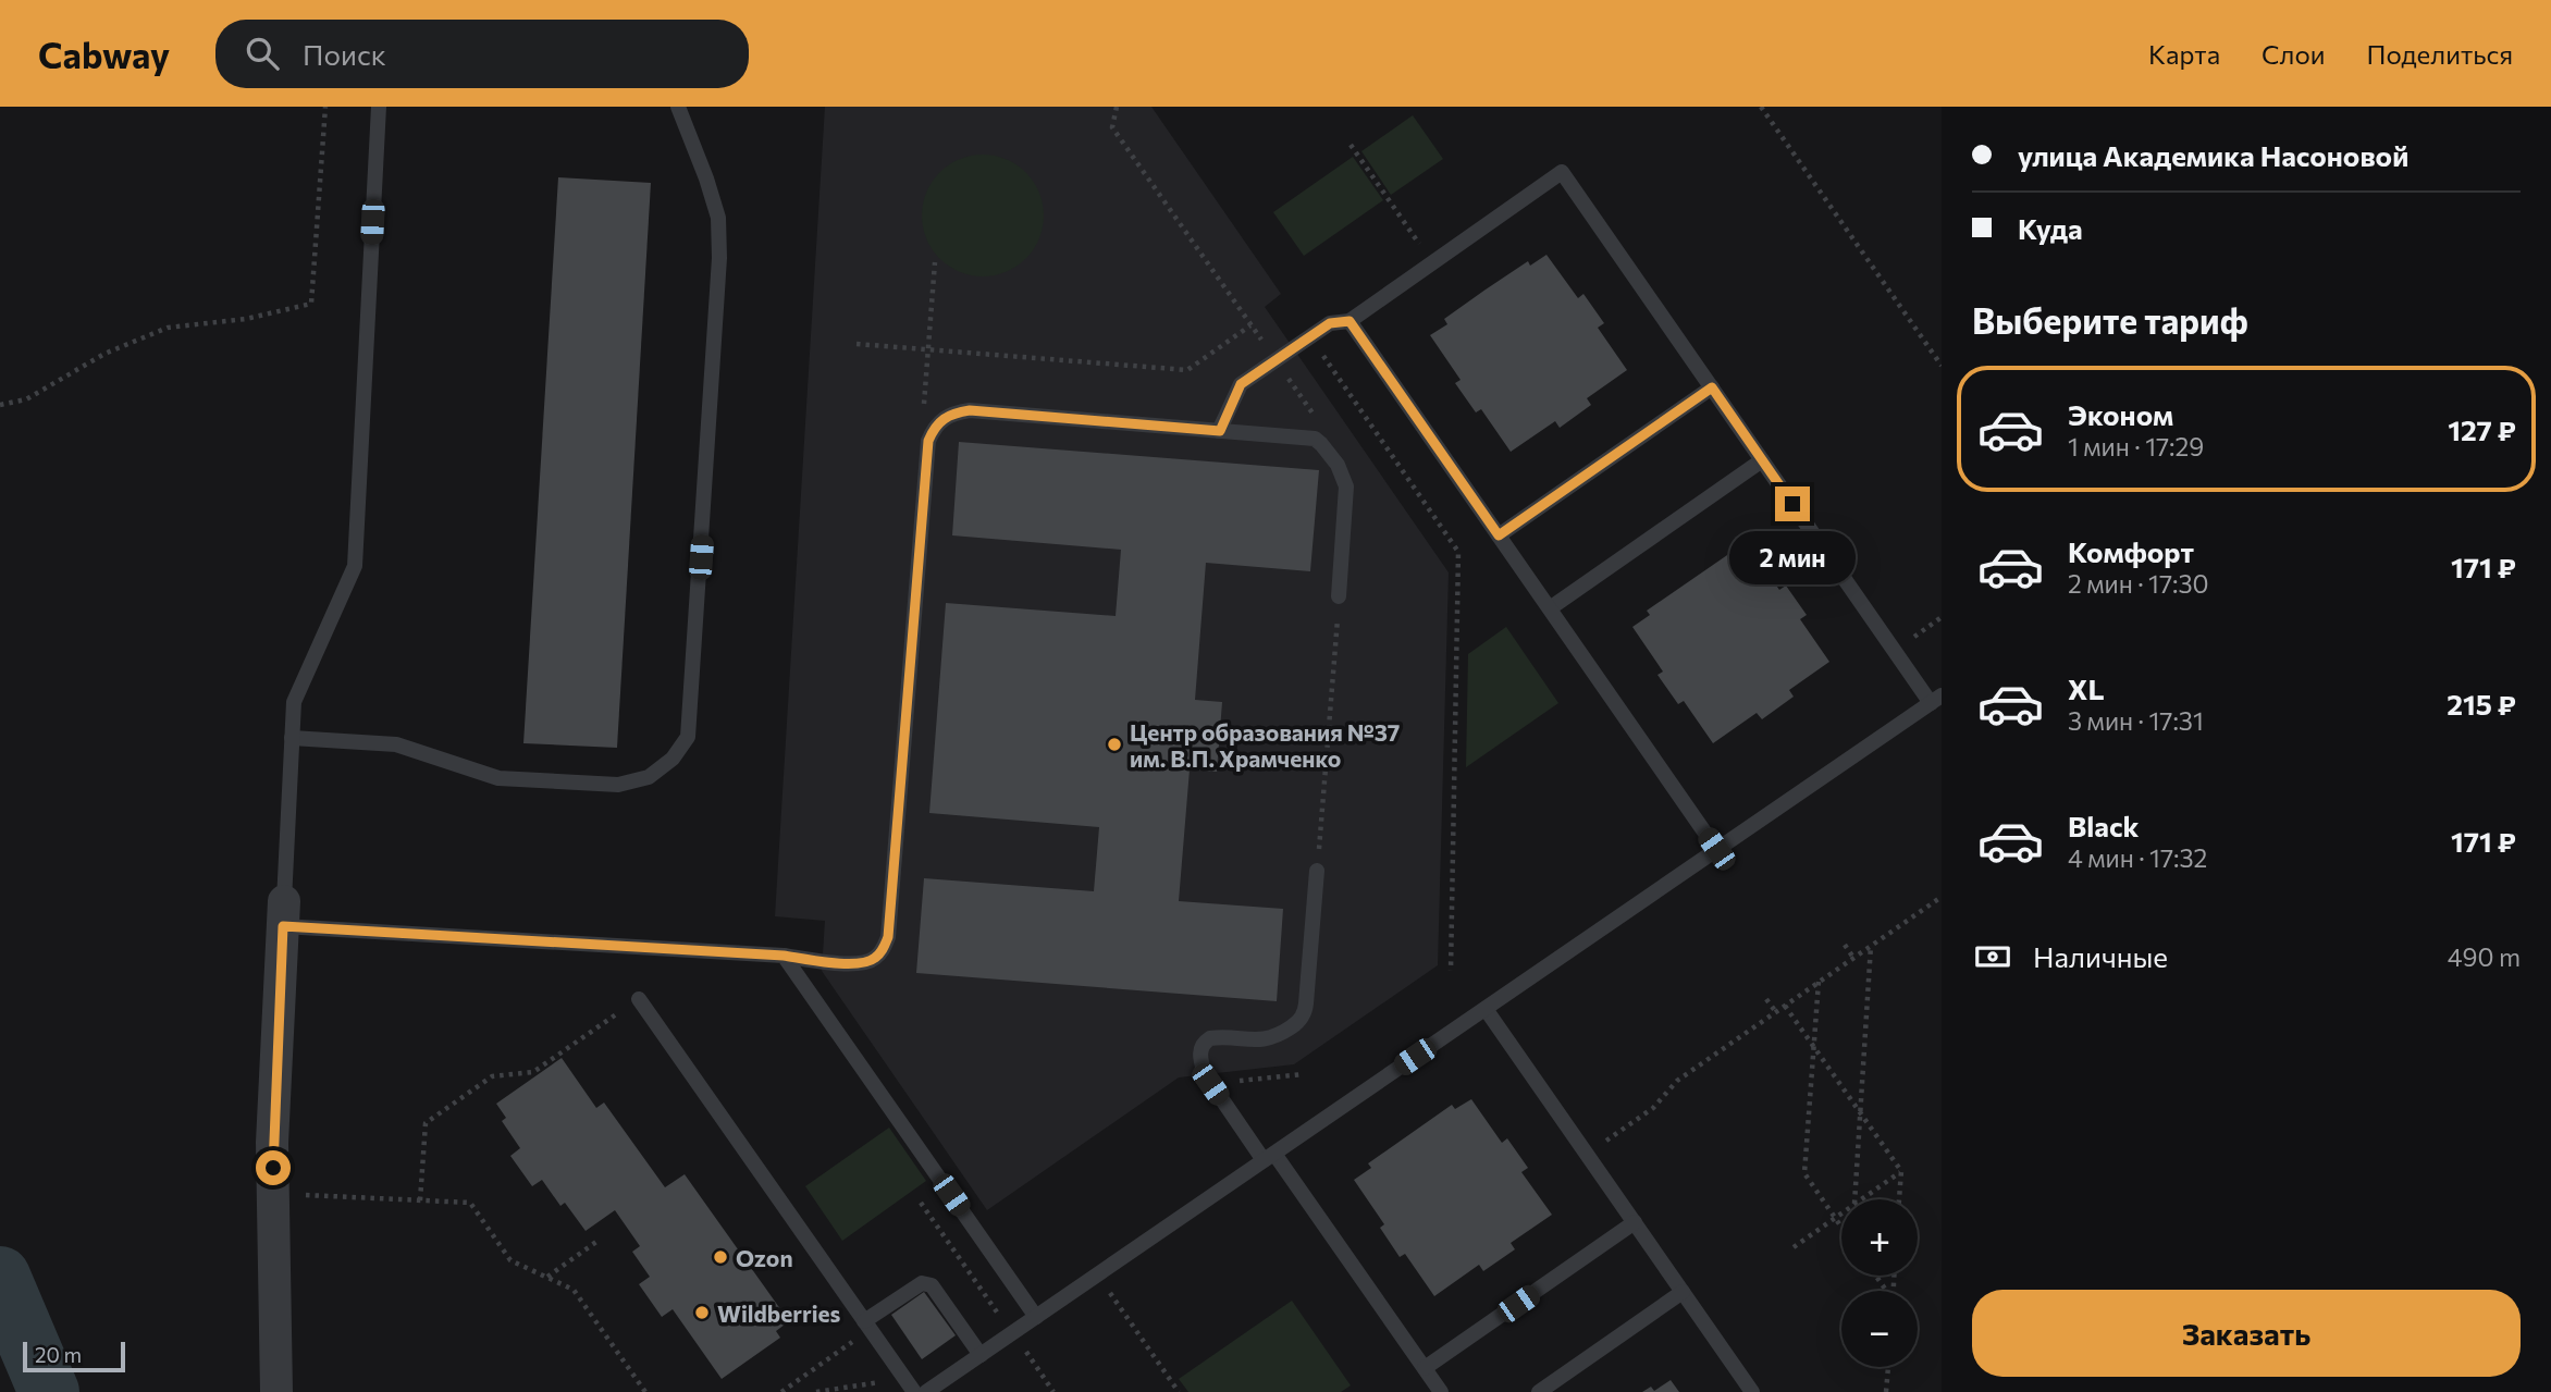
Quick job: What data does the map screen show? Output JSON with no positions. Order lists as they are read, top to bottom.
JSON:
{
  "places": ["Центр образования №37 им. В.П. Храмченко", "Ozon", "Wildberries"],
  "scale_bar": "20 m",
  "page": {
    "header": "Cabway",
    "search": "Поиск",
    "nav": ["Карта", "Слои", "Поделиться"],
    "banner": ["улица Академика Насоновой", "Куда"],
    "heading": "Выберите тариф",
    "list": [
      {
        "name": "Эконом",
        "note": "1 мин · 17:29",
        "value": "127 ₽"
      },
      {
        "name": "Комфорт",
        "note": "2 мин · 17:30",
        "value": "171 ₽"
      },
      {
        "name": "XL",
        "note": "3 мин · 17:31",
        "value": "215 ₽"
      },
      {
        "name": "Black",
        "note": "4 мин · 17:32",
        "value": "171 ₽"
      }
    ],
    "bubble": "2 мин",
    "pay": ["Наличные", "490 m"],
    "map_buttons": ["+", "−"],
    "buttons": "Заказать",
    "scale": "20 m"
  }
}
